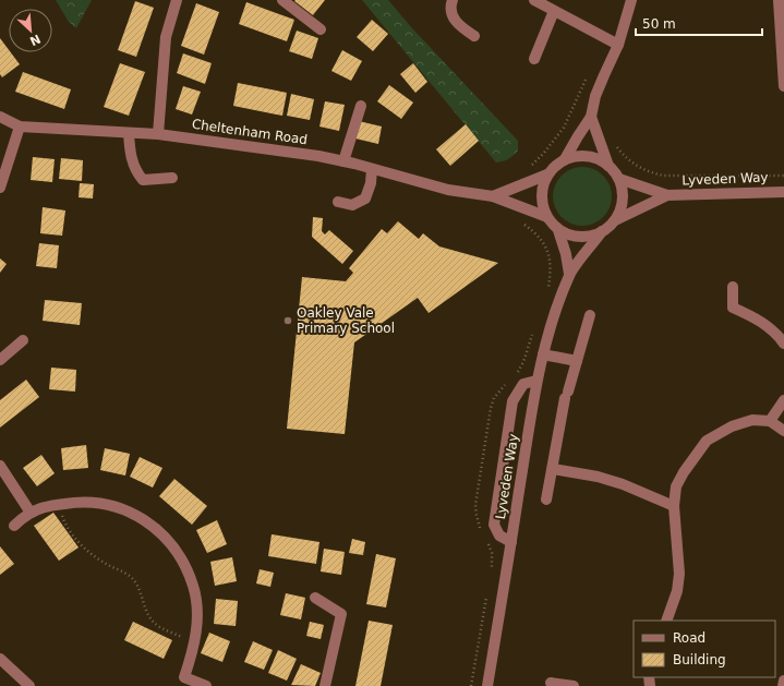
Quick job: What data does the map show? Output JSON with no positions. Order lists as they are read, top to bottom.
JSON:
{
  "streets": {
    "street": ["Cheltenham Road", "Lyveden Way"]
  },
  "crossings": [
    ["Cheltenham Road", "Lyveden Way"]
  ],
  "places": ["Oakley Vale Primary School"],
  "legend": ["Road", "Building"],
  "scale_bar": "50 m",
  "north": "bottom right"
}
